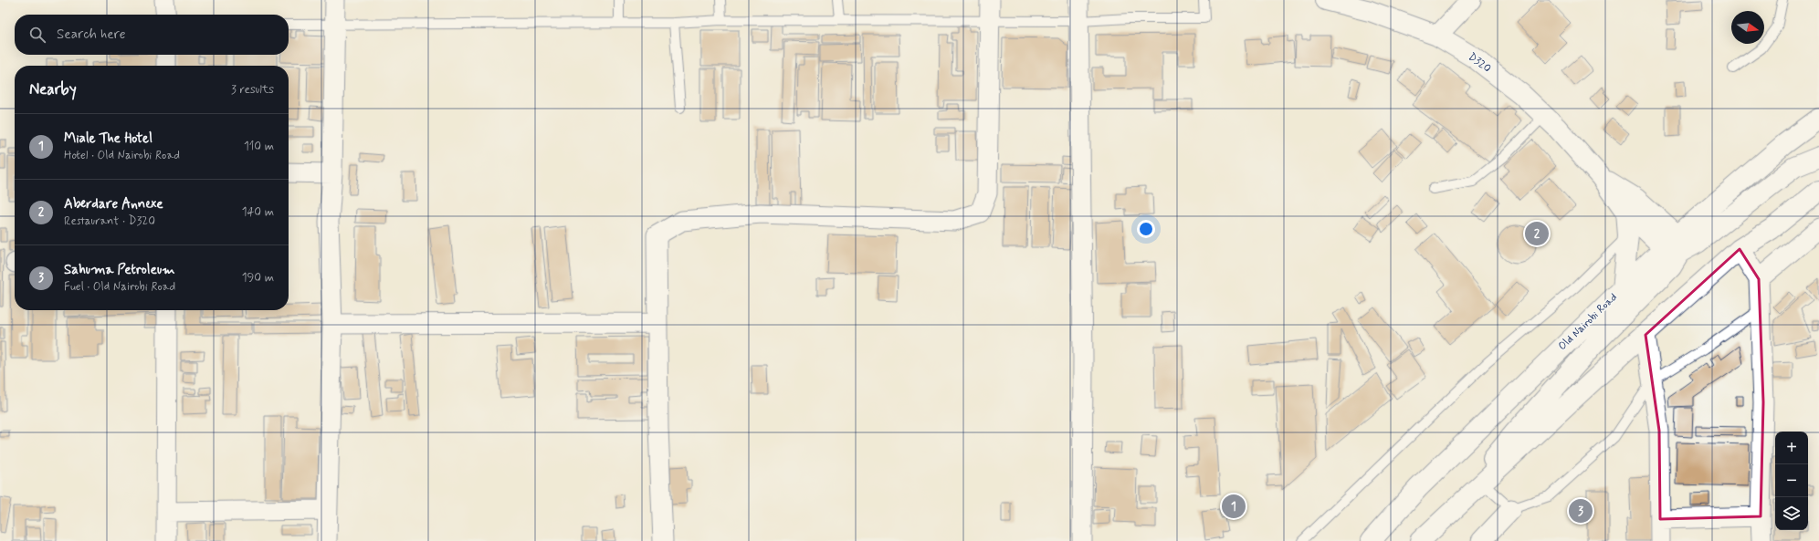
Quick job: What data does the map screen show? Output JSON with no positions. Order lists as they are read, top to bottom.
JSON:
{
  "streets": {
    "main road": ["D320", "Old Nairobi Road"]
  },
  "crossings": [
    ["D320", "Old Nairobi Road"]
  ],
  "north": "right",
  "page": {
    "search": "Search here",
    "heading": ["Nearby", "3 results"],
    "list": [
      {
        "mark": "1",
        "name": "Miale The Hotel",
        "note": "Hotel · Old Nairobi Road",
        "value": "110 m"
      },
      {
        "mark": "2",
        "name": "Aberdare Annexe",
        "note": "Restaurant · D320",
        "value": "140 m"
      },
      {
        "mark": "3",
        "name": "Sahuma Petroleum",
        "note": "Fuel · Old Nairobi Road",
        "value": "190 m"
      }
    ],
    "pins": ["2", "1", "3"],
    "map_buttons": ["+", "−"]
  }
}
